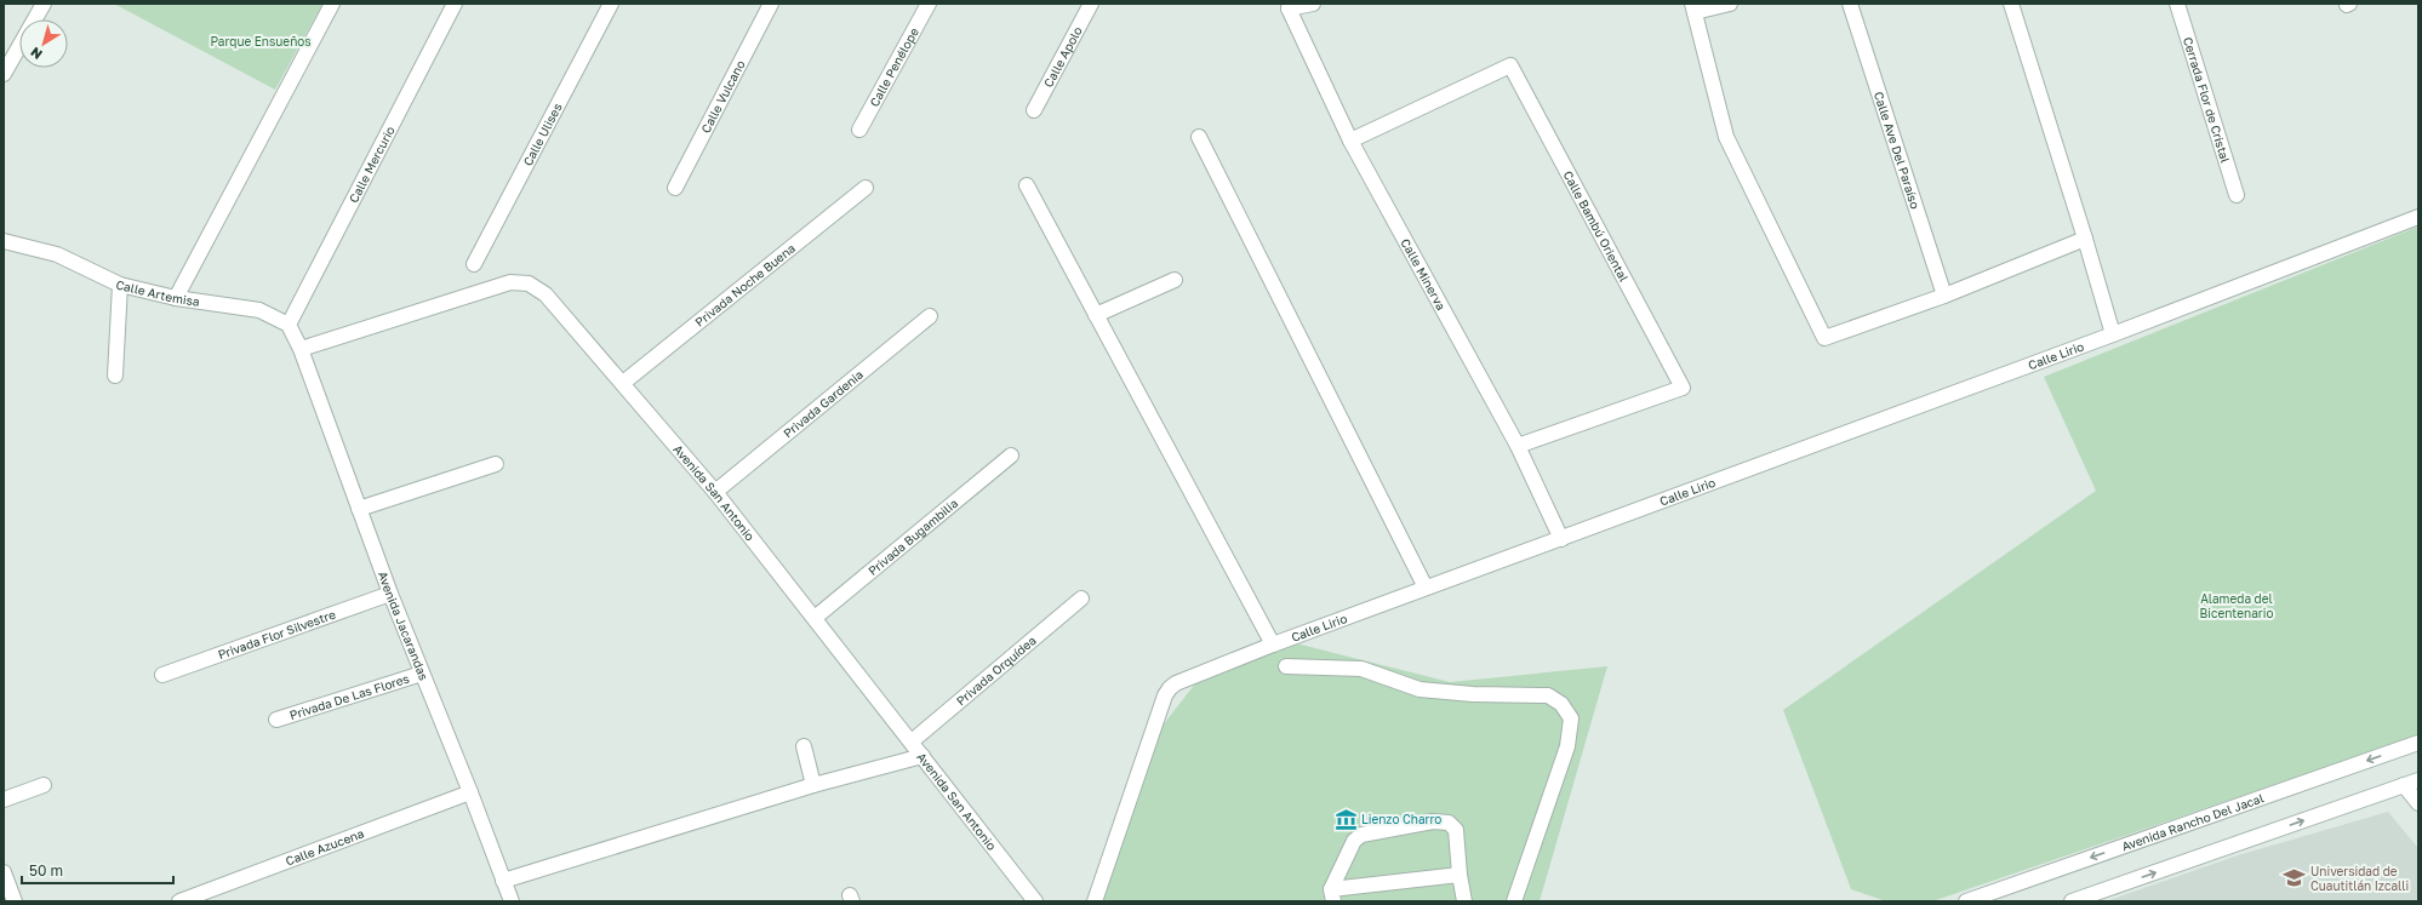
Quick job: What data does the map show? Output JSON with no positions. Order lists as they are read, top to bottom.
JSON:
{
  "streets": {
    "street": [
      "Calle Apolo",
      "Calle Penélope",
      "Calle Vulcano",
      "Cerrada Flor de Cristal",
      "Calle Ulises",
      "Calle Ave Del Paraíso",
      "Calle Mercurio",
      "Calle Bambú Oriental",
      "Calle Minerva",
      "Privada Noche Buena",
      "Calle Artemisa",
      "Calle Lirio",
      "Privada Gardenia",
      "Avenida San Antonio",
      "Privada Bugambilia",
      "Avenida Jacarandas",
      "Privada Flor Silvestre",
      "Privada Orquídea",
      "Privada De Las Flores",
      "Avenida Rancho Del Jacal",
      "Calle Azucena"
    ]
  },
  "crossings": [
    ["Calle Mercurio", "Calle Artemisa"],
    ["Calle Bambú Oriental", "Calle Minerva"],
    ["Calle Minerva", "Calle Lirio"],
    ["Privada Noche Buena", "Avenida San Antonio"],
    ["Privada Gardenia", "Avenida San Antonio"],
    ["Avenida San Antonio", "Privada Bugambilia"],
    ["Avenida San Antonio", "Avenida Jacarandas"],
    ["Avenida San Antonio", "Privada Orquídea"],
    ["Avenida Jacarandas", "Privada Flor Silvestre"],
    ["Avenida Jacarandas", "Privada De Las Flores"],
    ["Avenida Jacarandas", "Calle Azucena"]
  ],
  "parks": ["Parque Ensueños", "Alameda del Bicentenario"],
  "places": {
    "museum": ["Lienzo Charro"],
    "school or university": ["Universidad de Cuautitlán Izcalli"]
  },
  "scale_bar": "50 m",
  "north": "bottom left"
}
